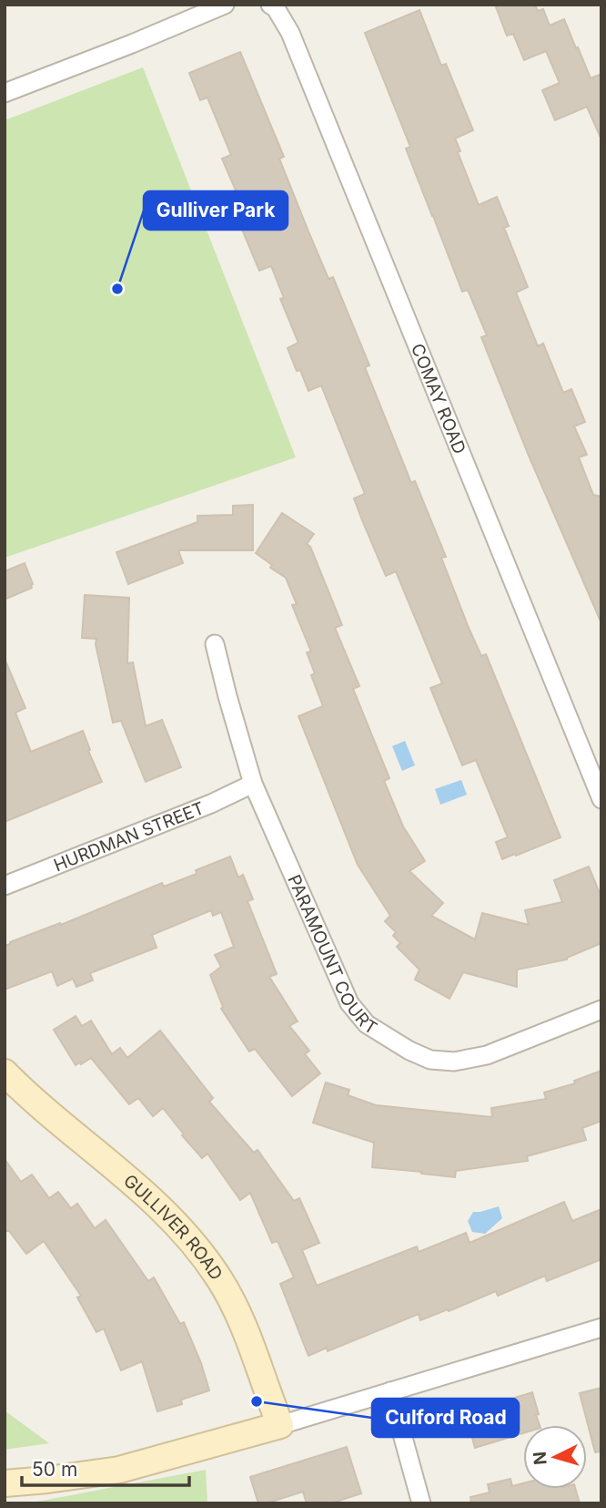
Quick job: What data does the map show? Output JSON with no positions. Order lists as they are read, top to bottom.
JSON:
{
  "streets": {
    "street": [
      "COMAY ROAD",
      "HURDMAN STREET",
      "PARAMOUNT COURT",
      "GULLIVER ROAD"
    ]
  },
  "crossings": [
    ["HURDMAN STREET", "PARAMOUNT COURT"]
  ],
  "places": ["Gulliver Park", "Culford Road"],
  "scale_bar": "50 m",
  "north": "left"
}
